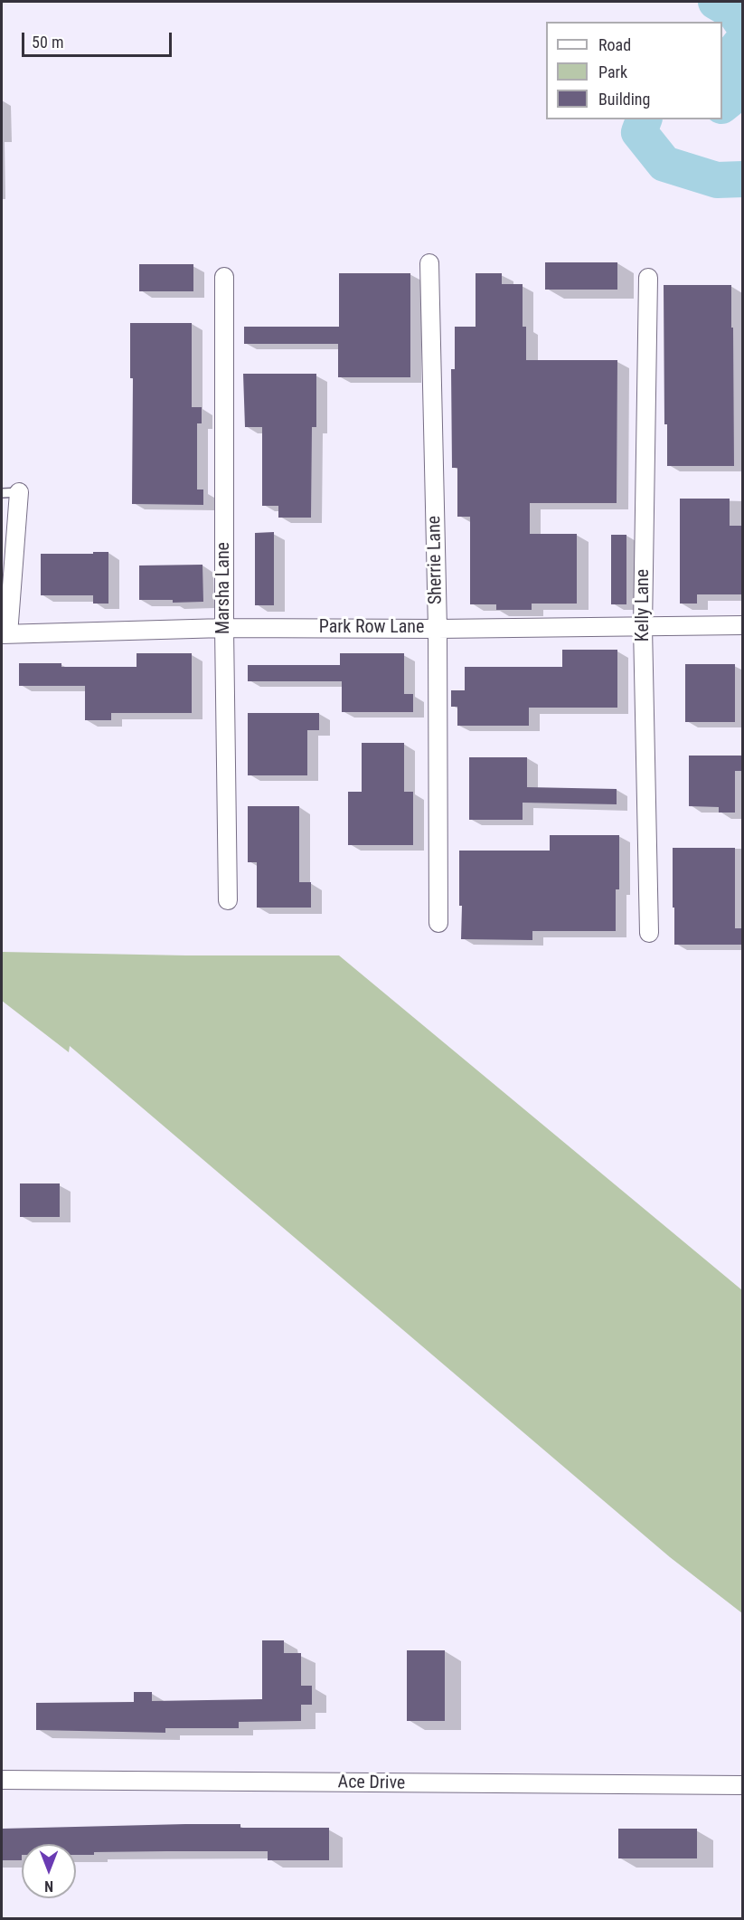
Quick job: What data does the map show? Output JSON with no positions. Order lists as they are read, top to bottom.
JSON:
{
  "streets": {
    "street": [
      "Sherrie Lane",
      "Marsha Lane",
      "Kelly Lane",
      "Park Row Lane",
      "Ace Drive"
    ]
  },
  "crossings": [
    ["Sherrie Lane", "Park Row Lane"],
    ["Marsha Lane", "Park Row Lane"],
    ["Kelly Lane", "Park Row Lane"]
  ],
  "legend": ["Road", "Park", "Building"],
  "scale_bar": "50 m",
  "north": "bottom"
}
